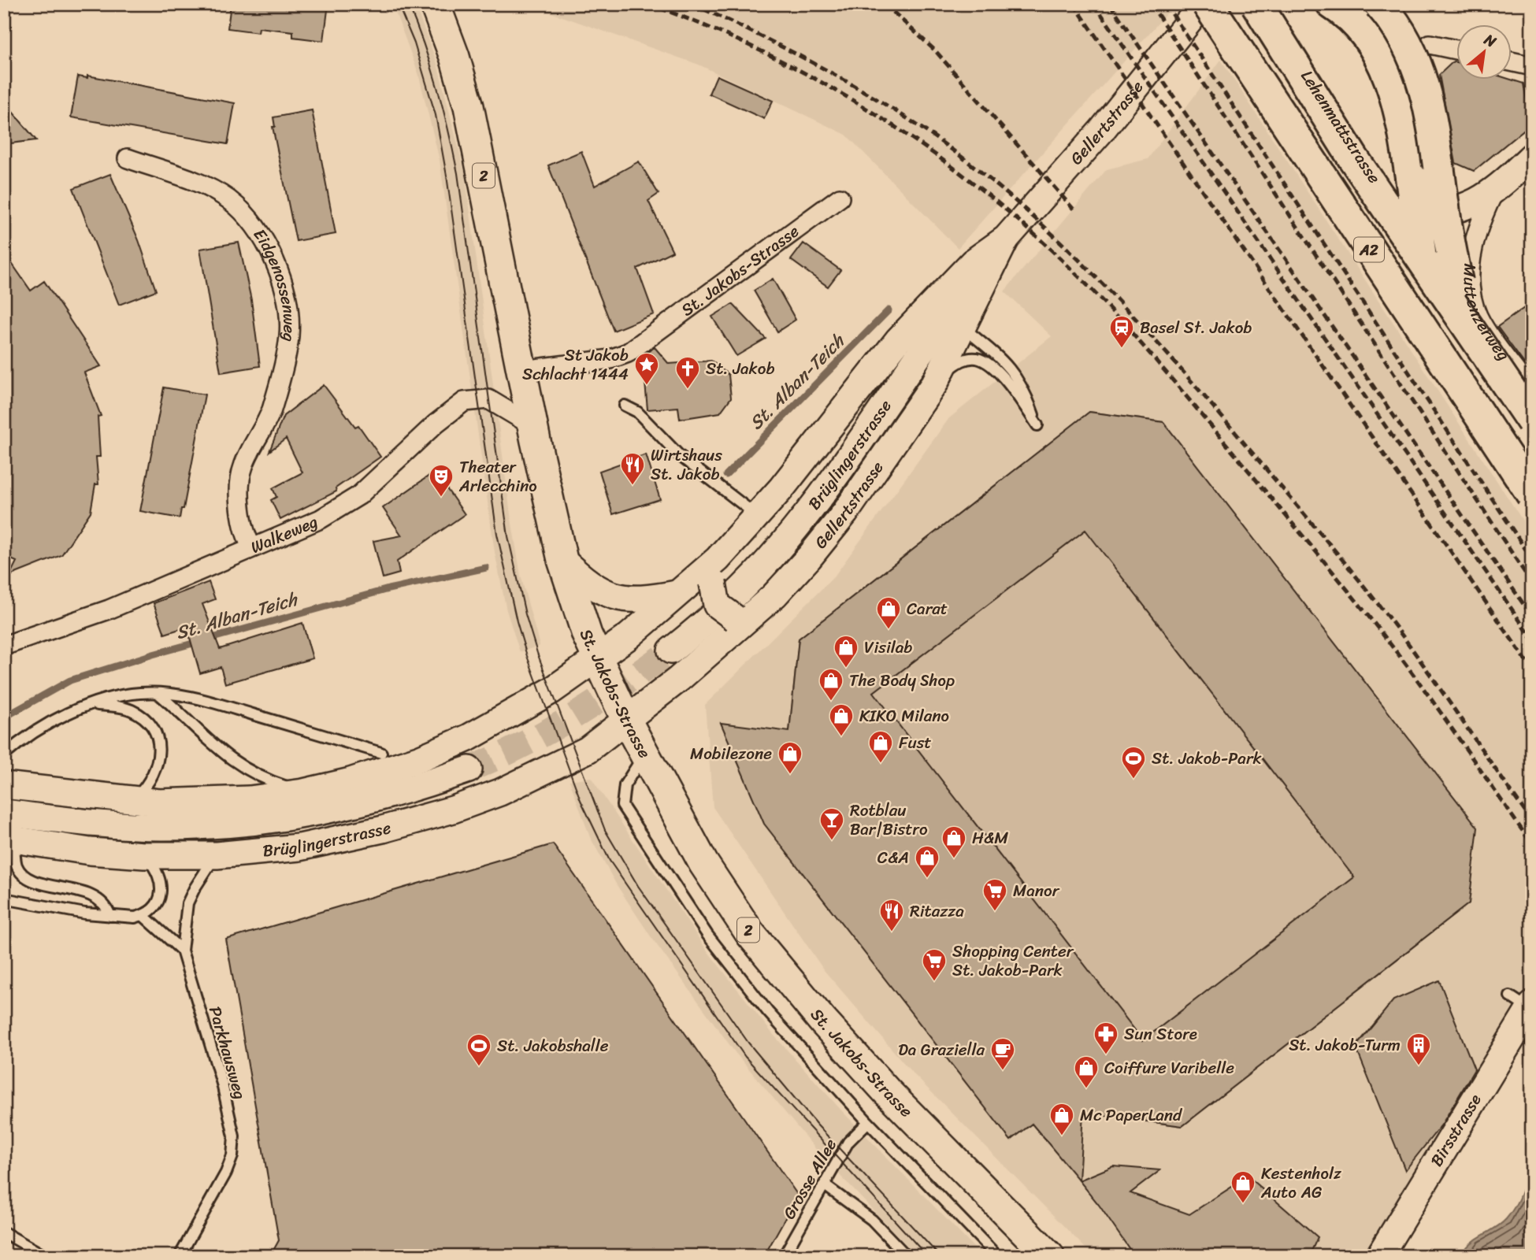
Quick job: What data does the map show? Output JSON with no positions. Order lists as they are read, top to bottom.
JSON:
{
  "streets": {
    "highway": ["A2"],
    "main road": [
      "Gellertstrasse",
      "Lehenmattstrasse",
      "2",
      "St. Jakobs-Strasse",
      "Brüglingerstrasse",
      "Birsstrasse"
    ],
    "street": ["Eidgenossenweg", "Muttenzerweg", "Walkeweg"],
    "lane": ["Parkhausweg", "Grosse Allee"]
  },
  "crossings": [
    ["Gellertstrasse", "A2"],
    ["Gellertstrasse", "St. Jakobs-Strasse"],
    ["Gellertstrasse", "Brüglingerstrasse"],
    ["Lehenmattstrasse", "A2"],
    ["Lehenmattstrasse", "Muttenzerweg"],
    ["St. Jakobs-Strasse", "Brüglingerstrasse"],
    ["St. Jakobs-Strasse", "Walkeweg"],
    ["Eidgenossenweg", "Walkeweg"],
    ["Brüglingerstrasse", "Parkhausweg"]
  ],
  "water": ["St. Alban-Teich"],
  "places": {
    "station": ["Basel St. Jakob"],
    "place": ["St Jakob Schlacht 1444"],
    "church": ["St. Jakob"],
    "restaurant": ["Wirtshaus St. Jakob", "Ritazza"],
    "theatre": ["Theater Arlecchino"],
    "shop": [
      "Carat",
      "Visilab",
      "The Body Shop",
      "KIKO Milano",
      "Fust",
      "Mobilezone",
      "H&M",
      "C&A",
      "Coiffure Varibelle",
      "Mc PaperLand",
      "Kestenholz Auto AG"
    ],
    "sports": ["St. Jakob-Park", "St. Jakobshalle"],
    "bar": ["Rotblau Bar|Bistro"],
    "supermarket": ["Manor", "Shopping Center St. Jakob-Park"],
    "pharmacy": ["Sun Store"],
    "building": ["St. Jakob-Turm"],
    "cafe": ["Da Graziella"]
  },
  "north": "top right"
}
